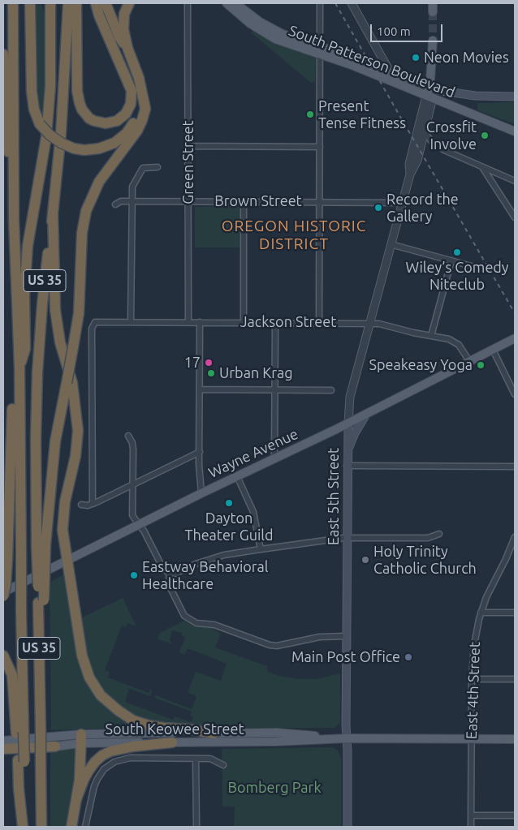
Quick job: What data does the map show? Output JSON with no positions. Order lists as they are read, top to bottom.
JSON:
{
  "streets": {
    "highway": ["US 35"],
    "main road": [
      "South Patterson Boulevard",
      "Wayne Avenue",
      "East 5th Street",
      "South Keowee Street"
    ],
    "street": [
      "Green Street",
      "Brown Street",
      "Jackson Street",
      "East 4th Street"
    ]
  },
  "crossings": [
    ["South Patterson Boulevard", "East 5th Street"],
    ["Green Street", "Brown Street"],
    ["Green Street", "Jackson Street"],
    ["Brown Street", "East 5th Street"],
    ["Jackson Street", "Wayne Avenue"],
    ["Jackson Street", "East 5th Street"],
    ["Wayne Avenue", "East 5th Street"],
    ["East 5th Street", "South Keowee Street"],
    ["East 4th Street", "South Keowee Street"]
  ],
  "districts": ["OREGON HISTORIC DISTRICT"],
  "parks": ["Bomberg Park"],
  "places": [
    "Neon Movies",
    "Present Tense Fitness",
    "Crossfit Involve",
    "Record the Gallery",
    "Wiley’s Comedy Niteclub",
    "17",
    "Speakeasy Yoga",
    "Urban Krag",
    "Dayton Theater Guild",
    "Holy Trinity Catholic Church",
    "Eastway Behavioral Healthcare",
    "Main Post Office"
  ],
  "scale_bar": "100 m"
}
